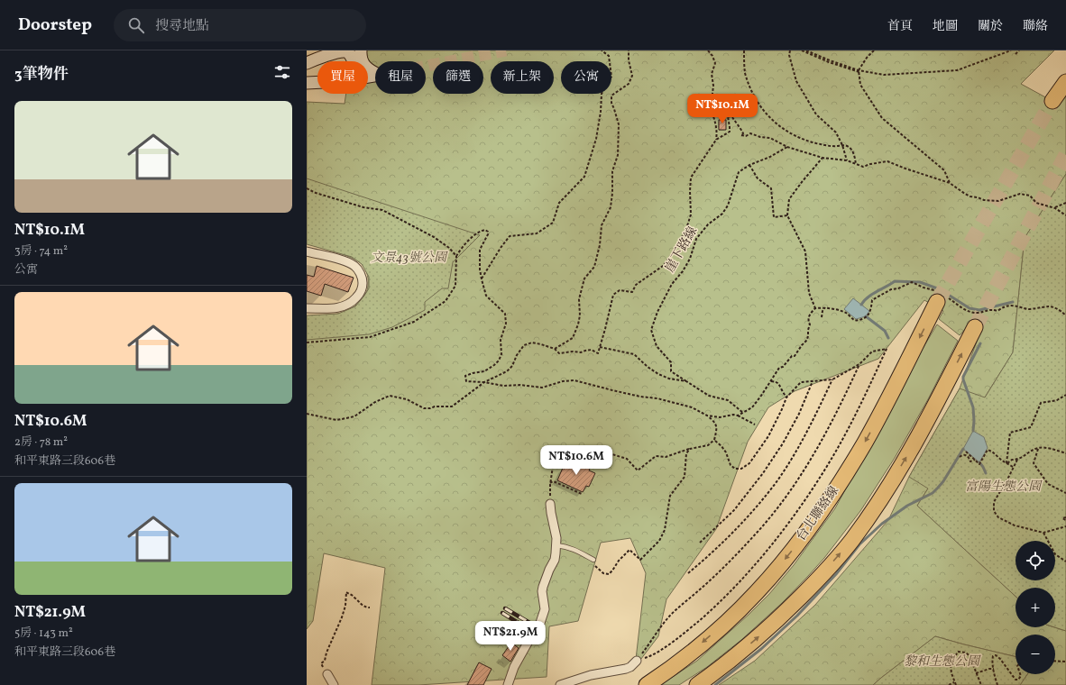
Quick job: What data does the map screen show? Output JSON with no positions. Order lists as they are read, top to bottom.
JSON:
{
  "streets": {
    "highway": ["台北聯絡線"],
    "path": ["崖下路線"]
  },
  "parks": ["文景43號公園", "富陽生態公園", "黎和生態公園"],
  "page": {
    "header": "Doorstep",
    "search": "搜尋地點",
    "nav": [
      "首頁",
      "地圖",
      "關於",
      "聯絡"
    ],
    "heading": "3筆物件",
    "chip": [
      "買屋",
      "租屋",
      "篩選",
      "新上架",
      "公寓"
    ],
    "list": [
      {
        "name": "NT$10.1M",
        "note": "3房 · 74 m² · 公寓"
      },
      {
        "name": "NT$10.6M",
        "note": "2房 · 78 m² · 和平東路三段606巷"
      },
      {
        "name": "NT$21.9M",
        "note": "5房 · 143 m² · 和平東路三段606巷"
      }
    ],
    "price": ["NT$10.1M", "NT$10.6M", "NT$21.9M"],
    "map_buttons": ["+", "−"]
  }
}
